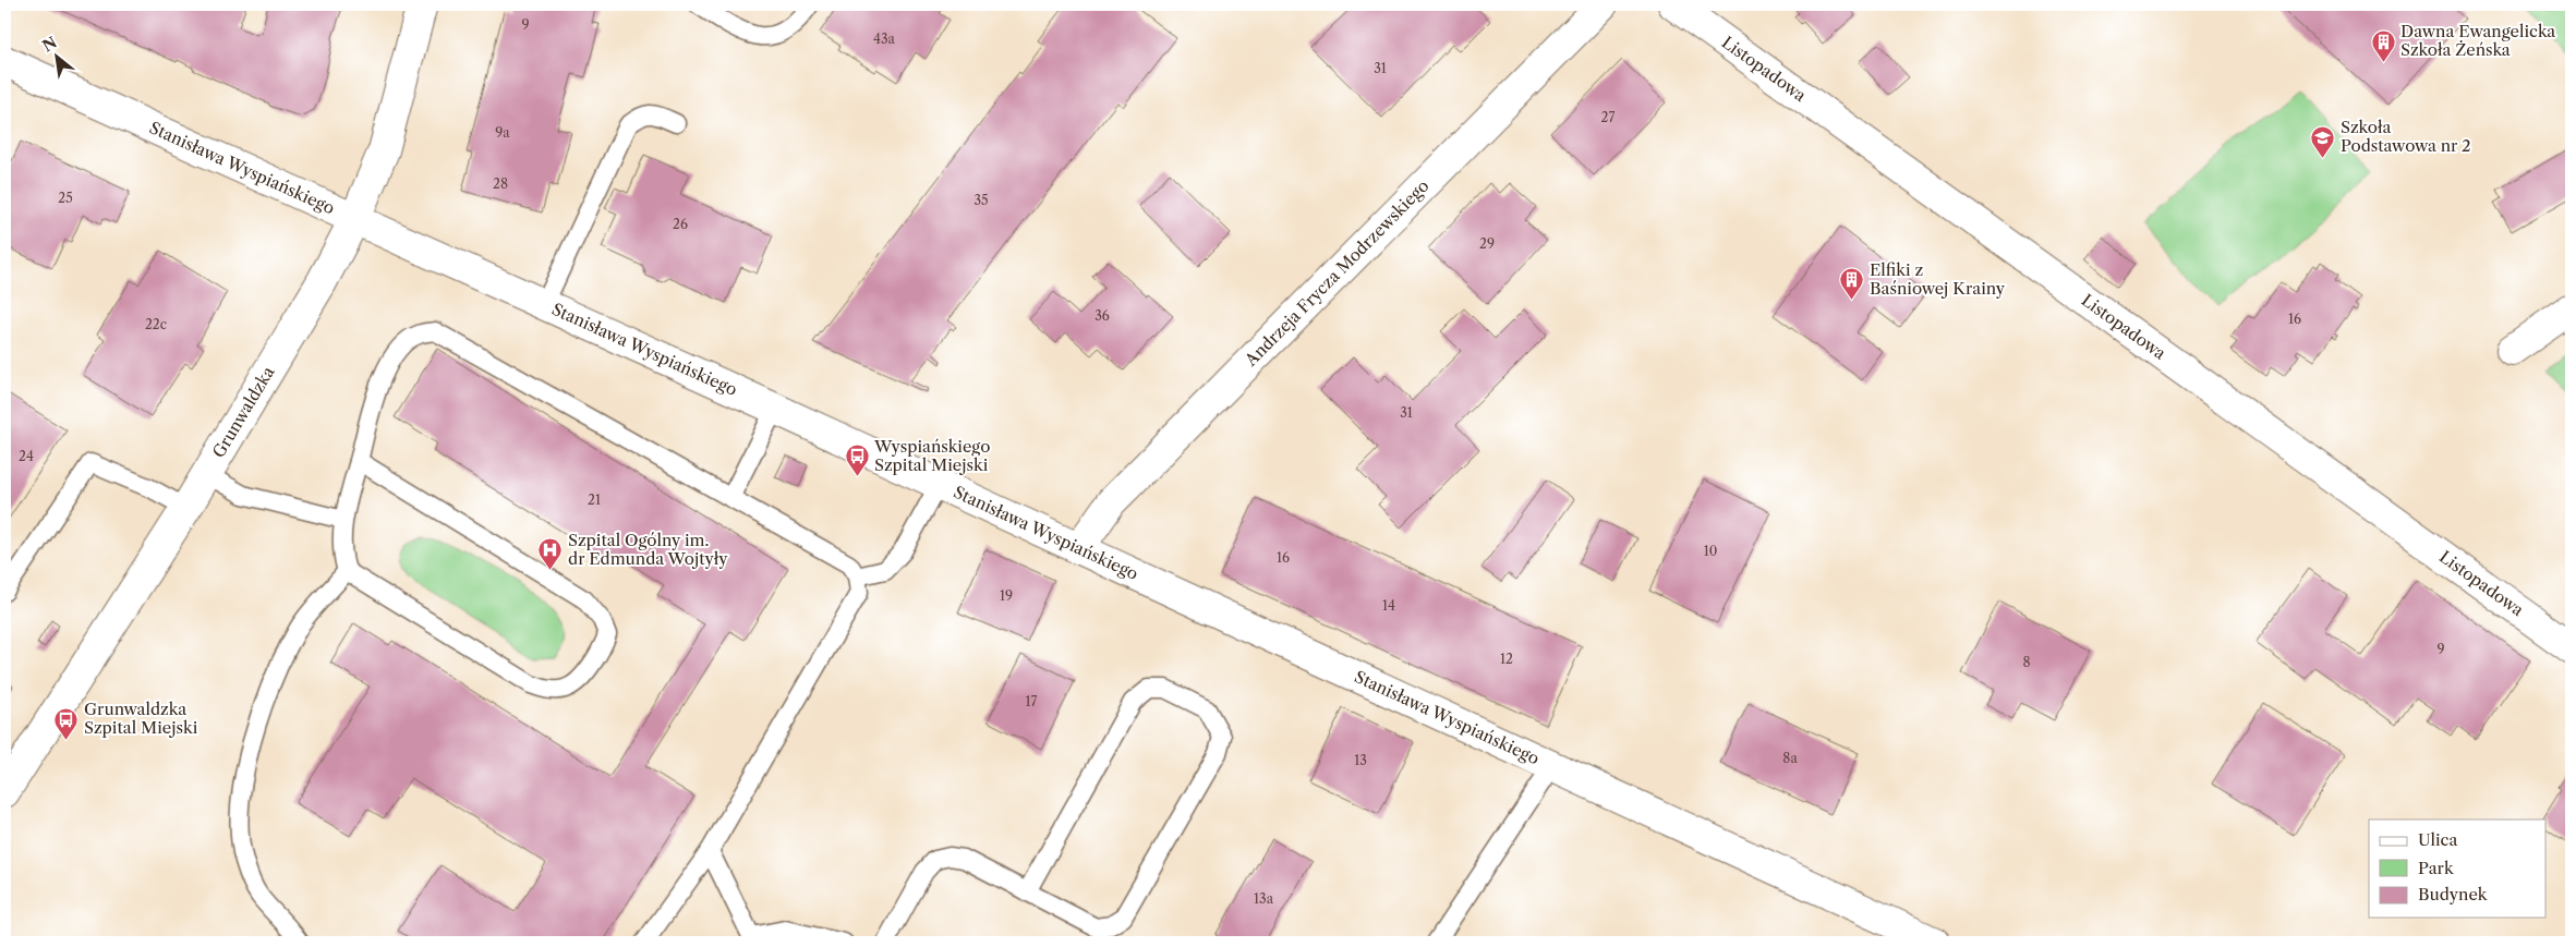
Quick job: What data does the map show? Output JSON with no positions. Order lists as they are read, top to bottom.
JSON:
{
  "streets": {
    "street": [
      "Listopadowa",
      "Stanisława Wyspiańskiego",
      "Andrzeja Frycza Modrzewskiego",
      "Grunwaldzka"
    ]
  },
  "crossings": [
    ["Stanisława Wyspiańskiego", "Andrzeja Frycza Modrzewskiego"],
    ["Stanisława Wyspiańskiego", "Grunwaldzka"]
  ],
  "places": {
    "building": ["Dawna Ewangelicka Szkoła Żeńska", "Elfiki z Baśniowej Krainy"],
    "school or university": ["Szkoła Podstawowa nr 2"],
    "bus stop": ["Wyspiańskiego Szpital Miejski", "Grunwaldzka Szpital Miejski"],
    "hospital": ["Szpital Ogólny im. dr Edmunda Wojtyły"]
  },
  "house_numbers": [
    "9",
    "43a",
    "31",
    "27",
    "9a",
    "28",
    "25",
    "35",
    "26",
    "29",
    "36",
    "16",
    "22c",
    "31",
    "24",
    "21",
    "10",
    "16",
    "19",
    "14",
    "9",
    "12",
    "8",
    "17",
    "8a",
    "13",
    "13a"
  ],
  "legend": ["Ulica", "Park", "Budynek"],
  "north": "top left"
}
